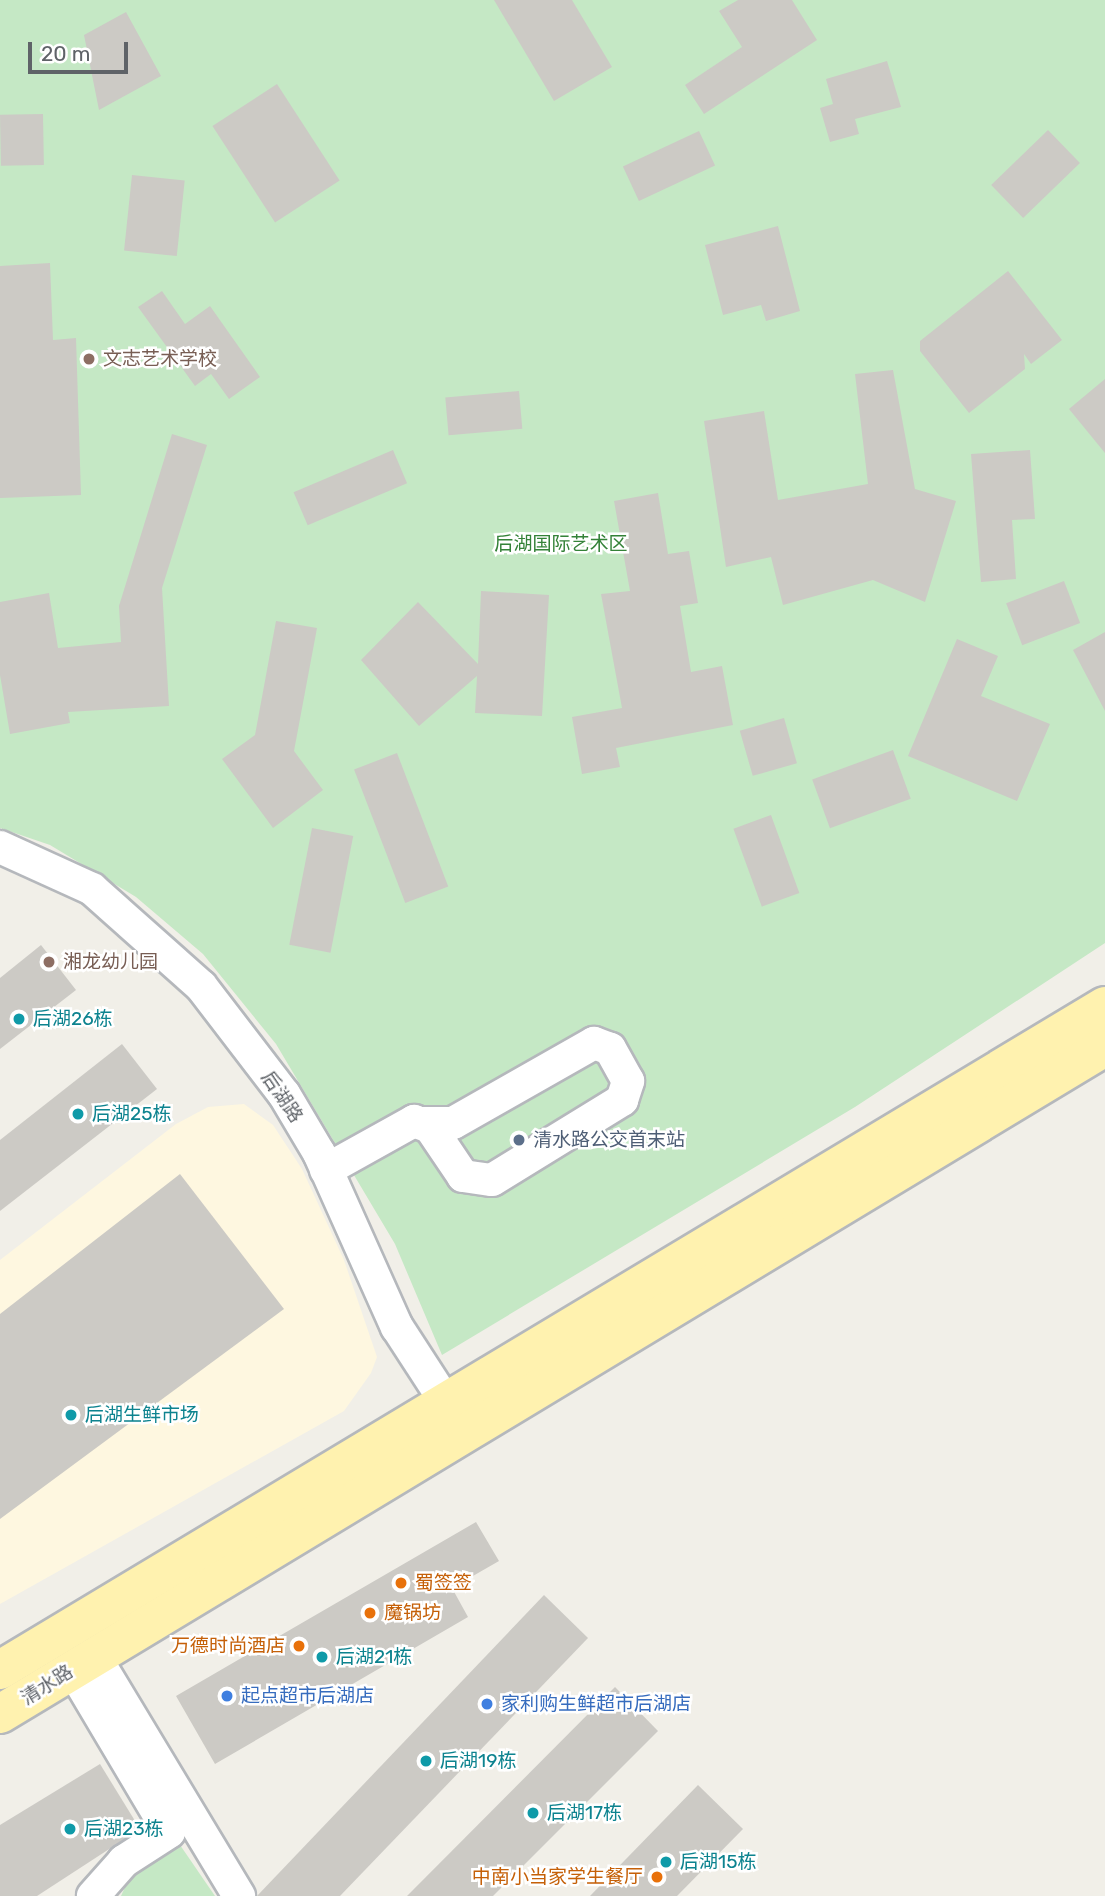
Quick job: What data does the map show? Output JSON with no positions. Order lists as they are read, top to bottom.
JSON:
{
  "streets": {
    "main road": ["清水路"],
    "street": ["后湖路"]
  },
  "crossings": [
    ["后湖路", "清水路"]
  ],
  "parks": ["后湖国际艺术区"],
  "places": [
    "文志艺术学校",
    "湘龙幼儿园",
    "后湖26栋",
    "后湖25栋",
    "清水路公交首末站",
    "后湖生鲜市场",
    "蜀签签",
    "魔锅坊",
    "万德时尚酒店",
    "后湖21栋",
    "起点超市后湖店",
    "家利购生鲜超市后湖店",
    "后湖19栋",
    "后湖17栋",
    "后湖23栋",
    "后湖15栋",
    "中南小当家学生餐厅"
  ],
  "scale_bar": "20 m"
}
